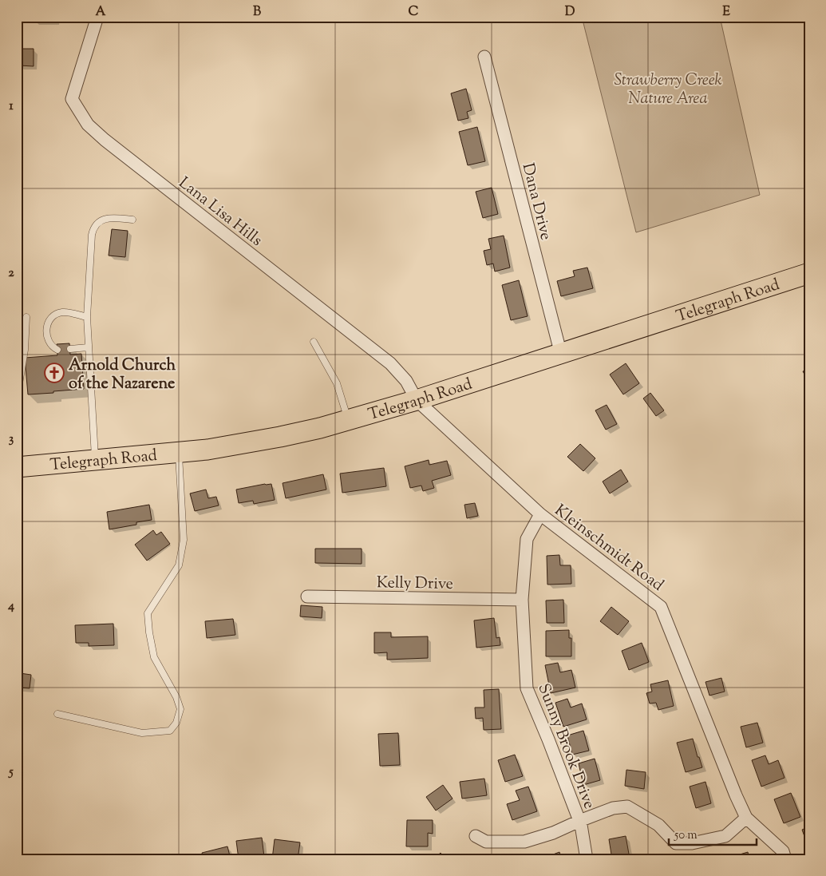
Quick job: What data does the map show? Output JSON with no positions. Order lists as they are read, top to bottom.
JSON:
{
  "streets": {
    "main road": ["Telegraph Road"],
    "street": [
      "Dana Drive",
      "Lana Lisa Hills",
      "Kleinschmidt Road",
      "Kelly Drive",
      "Sunny Brook Drive"
    ]
  },
  "crossings": [
    ["Dana Drive", "Telegraph Road"],
    ["Lana Lisa Hills", "Telegraph Road"],
    ["Lana Lisa Hills", "Kleinschmidt Road"],
    ["Telegraph Road", "Kleinschmidt Road"],
    ["Kleinschmidt Road", "Sunny Brook Drive"],
    ["Kelly Drive", "Sunny Brook Drive"]
  ],
  "parks": ["Strawberry Creek Nature Area"],
  "places": {
    "church": ["Arnold Church of the Nazarene"]
  },
  "scale_bar": "50 m",
  "grid": {
    "columns": [
      "A",
      "B",
      "C",
      "D",
      "E"
    ],
    "rows": [
      "1",
      "2",
      "3",
      "4",
      "5"
    ]
  }
}
